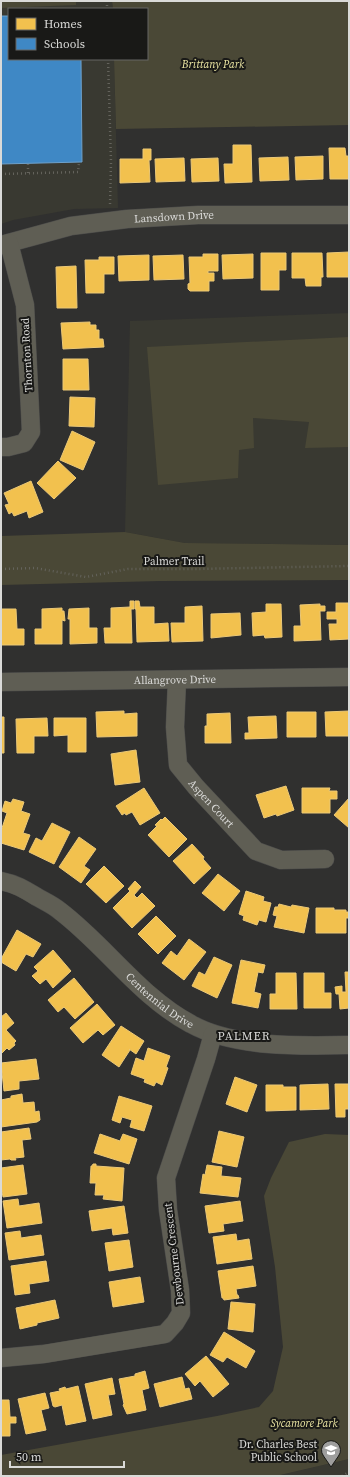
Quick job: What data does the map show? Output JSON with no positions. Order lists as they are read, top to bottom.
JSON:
{
  "streets": {
    "street": [
      "Lansdown Drive",
      "Thornton Road",
      "Allangrove Drive",
      "Aspen Court",
      "Centennial Drive",
      "Dewbourne Crescent"
    ],
    "path": ["Palmer Trail"]
  },
  "crossings": [
    ["Lansdown Drive", "Thornton Road"],
    ["Allangrove Drive", "Aspen Court"],
    ["Centennial Drive", "Dewbourne Crescent"]
  ],
  "districts": ["PALMER"],
  "parks": ["Brittany Park", "Sycamore Park"],
  "places": {
    "school or university": ["Dr. Charles Best Public School"]
  },
  "legend": ["Homes", "Schools"],
  "scale_bar": "50 m"
}
